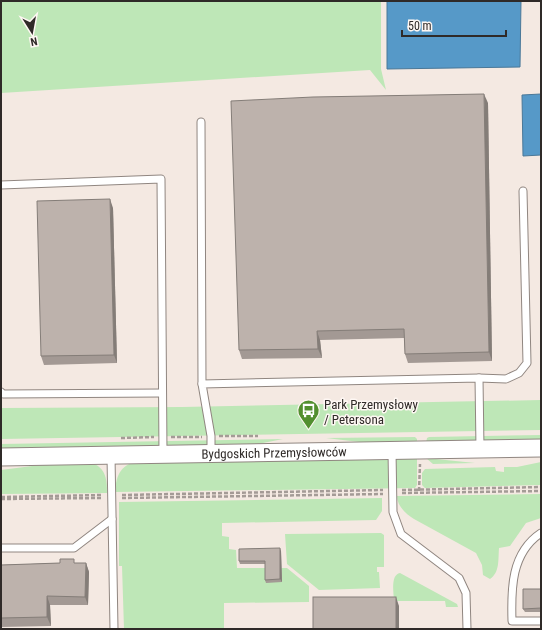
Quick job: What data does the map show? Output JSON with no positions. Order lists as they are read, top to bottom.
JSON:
{
  "streets": {
    "street": ["Bydgoskich Przemysłowców"]
  },
  "places": {
    "bus stop": ["Park Przemysłowy / Petersona"]
  },
  "scale_bar": "50 m",
  "north": "bottom"
}
